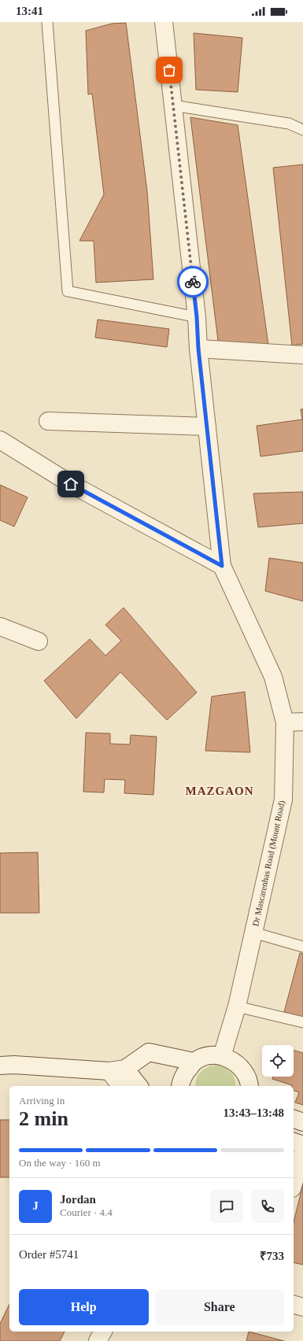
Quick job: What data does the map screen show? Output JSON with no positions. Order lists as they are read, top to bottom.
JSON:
{
  "streets": {
    "street": ["Dr Mascarenhas Road (Mount Road)"]
  },
  "districts": ["MAZGAON"],
  "page": {
    "status": "13:41",
    "heading": ["2 min", "Arriving in", "13:43–13:48"],
    "panel": [
      "Jordan",
      "Courier · 4.4",
      "Order #5741",
      "₹733"
    ],
    "bar": "On the way · 160 m",
    "round": "J",
    "buttons": ["Help", "Share"]
  }
}
